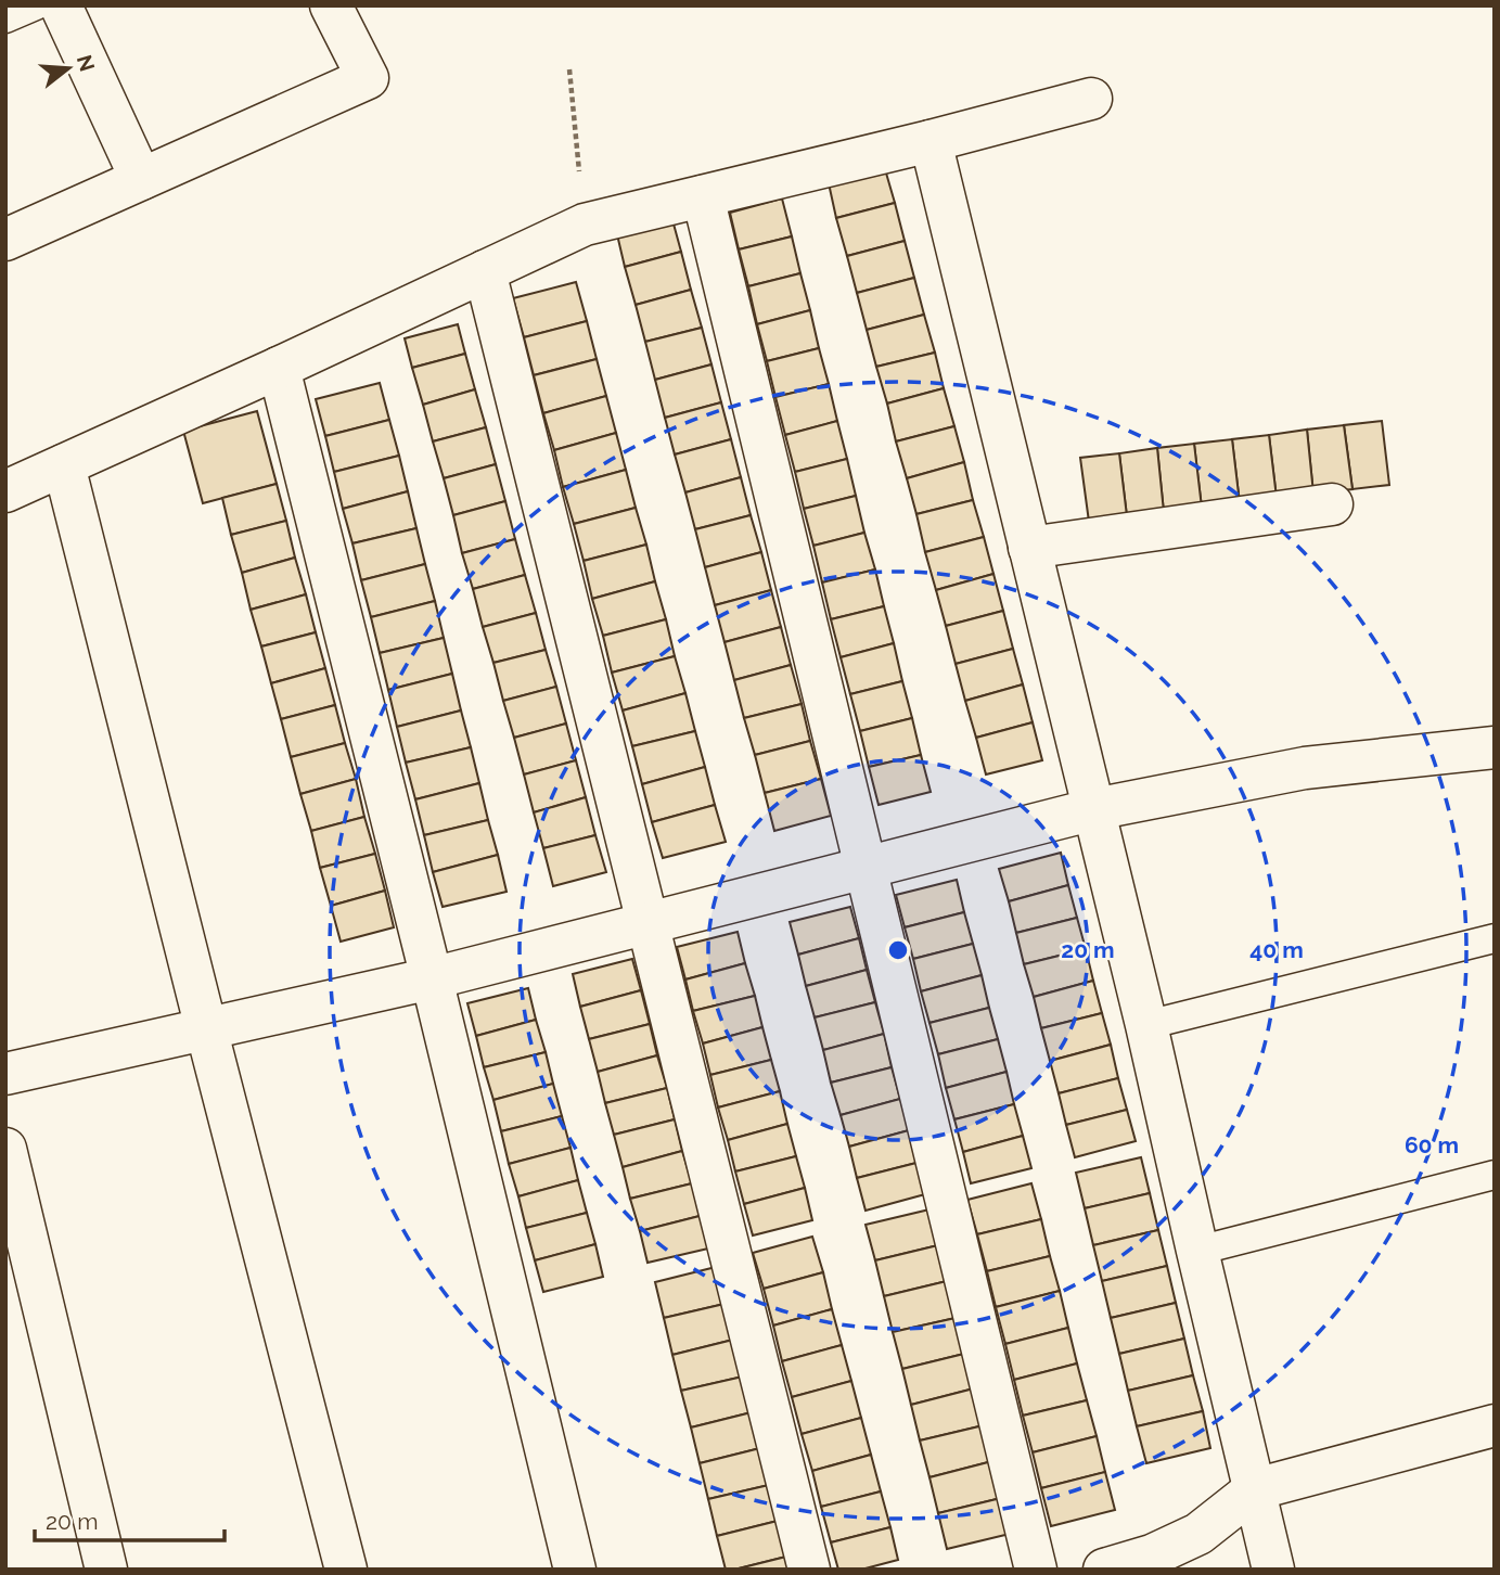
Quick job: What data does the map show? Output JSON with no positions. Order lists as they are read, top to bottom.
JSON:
{
  "scale_bar": "20 m",
  "north": "right",
  "rings": ["20 m", "40 m", "60 m"]
}
